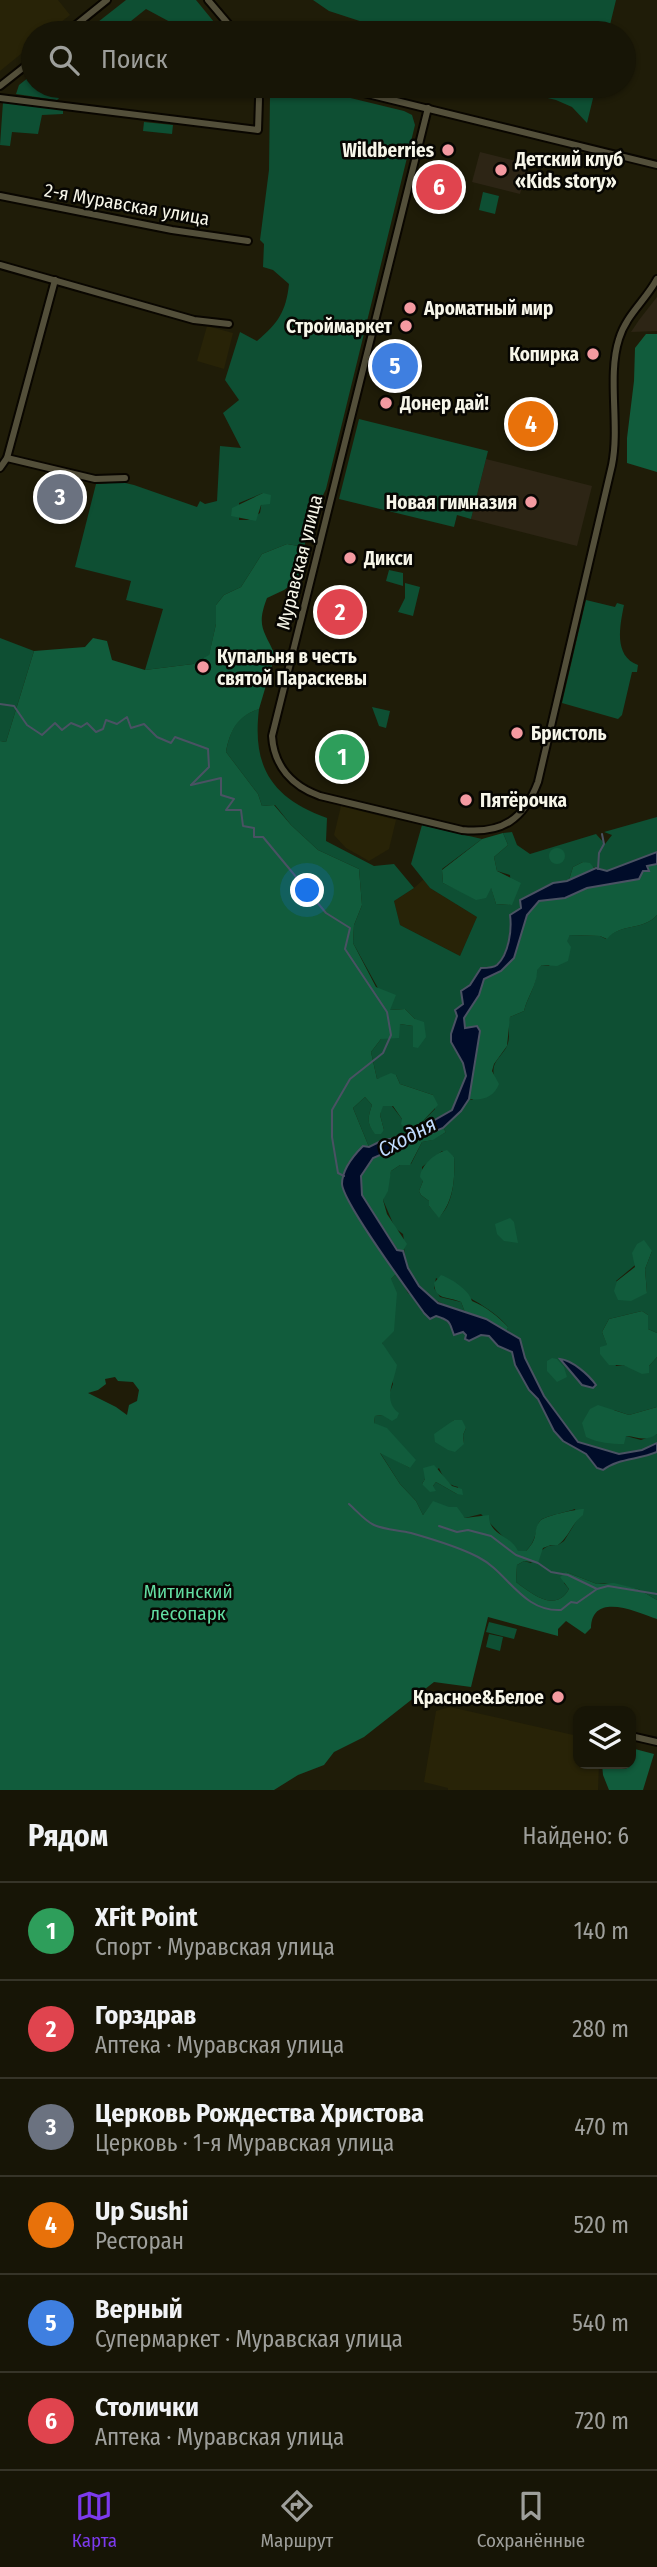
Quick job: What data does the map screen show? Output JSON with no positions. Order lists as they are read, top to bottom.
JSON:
{
  "streets": {
    "street": ["2-я Муравская улица", "Муравская улица"]
  },
  "water": ["Сходня"],
  "parks": ["Митинский лесопарк"],
  "places": [
    "Wildberries",
    "Детский клуб «Kids story»",
    "Ароматный мир",
    "Строймаркет",
    "Копирка",
    "Донер дай!",
    "Новая гимназия",
    "Дикси",
    "Купальня в честь святой Параскевы",
    "Бристоль",
    "Пятёрочка",
    "Красное&Белое"
  ],
  "page": {
    "search": "Поиск",
    "pins": [
      "6",
      "5",
      "4",
      "3",
      "2",
      "1"
    ],
    "heading": ["Рядом", "Найдено: 6"],
    "list": [
      {
        "mark": "1",
        "name": "XFit Point",
        "note": "Спорт · Муравская улица",
        "value": "140 m"
      },
      {
        "mark": "2",
        "name": "Горздрав",
        "note": "Аптека · Муравская улица",
        "value": "280 m"
      },
      {
        "mark": "3",
        "name": "Церковь Рождества Христова",
        "note": "Церковь · 1-я Муравская улица",
        "value": "470 m"
      },
      {
        "mark": "4",
        "name": "Up Sushi",
        "note": "Ресторан",
        "value": "520 m"
      },
      {
        "mark": "5",
        "name": "Верный",
        "note": "Супермаркет · Муравская улица",
        "value": "540 m"
      },
      {
        "mark": "6",
        "name": "Столички",
        "note": "Аптека · Муравская улица",
        "value": "720 m"
      }
    ],
    "nav": ["Карта", "Маршрут", "Сохранённые"]
  }
}
